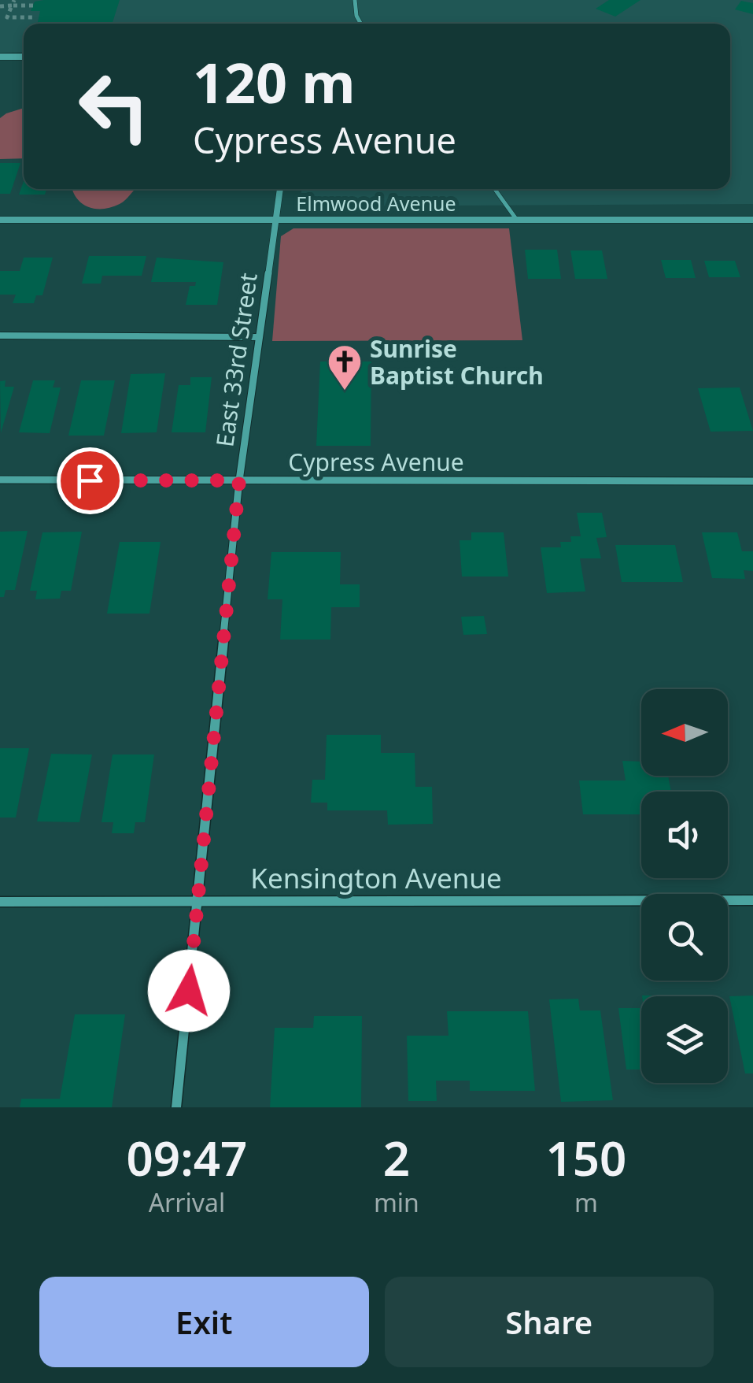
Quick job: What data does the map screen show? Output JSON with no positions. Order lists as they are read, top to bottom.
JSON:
{
  "streets": {
    "street": [
      "Elmwood Avenue",
      "East 33rd Street",
      "Cypress Avenue",
      "Kensington Avenue"
    ]
  },
  "crossings": [
    ["Elmwood Avenue", "East 33rd Street"],
    ["East 33rd Street", "Cypress Avenue"],
    ["East 33rd Street", "Kensington Avenue"]
  ],
  "places": {
    "church": ["Sunrise Baptist Church"]
  },
  "north": "left",
  "page": {
    "turn": ["120 m", "Cypress Avenue"],
    "eta": [
      "09:47",
      "Arrival",
      "2",
      "min",
      "150",
      "m"
    ],
    "buttons": ["Exit", "Share"]
  }
}
